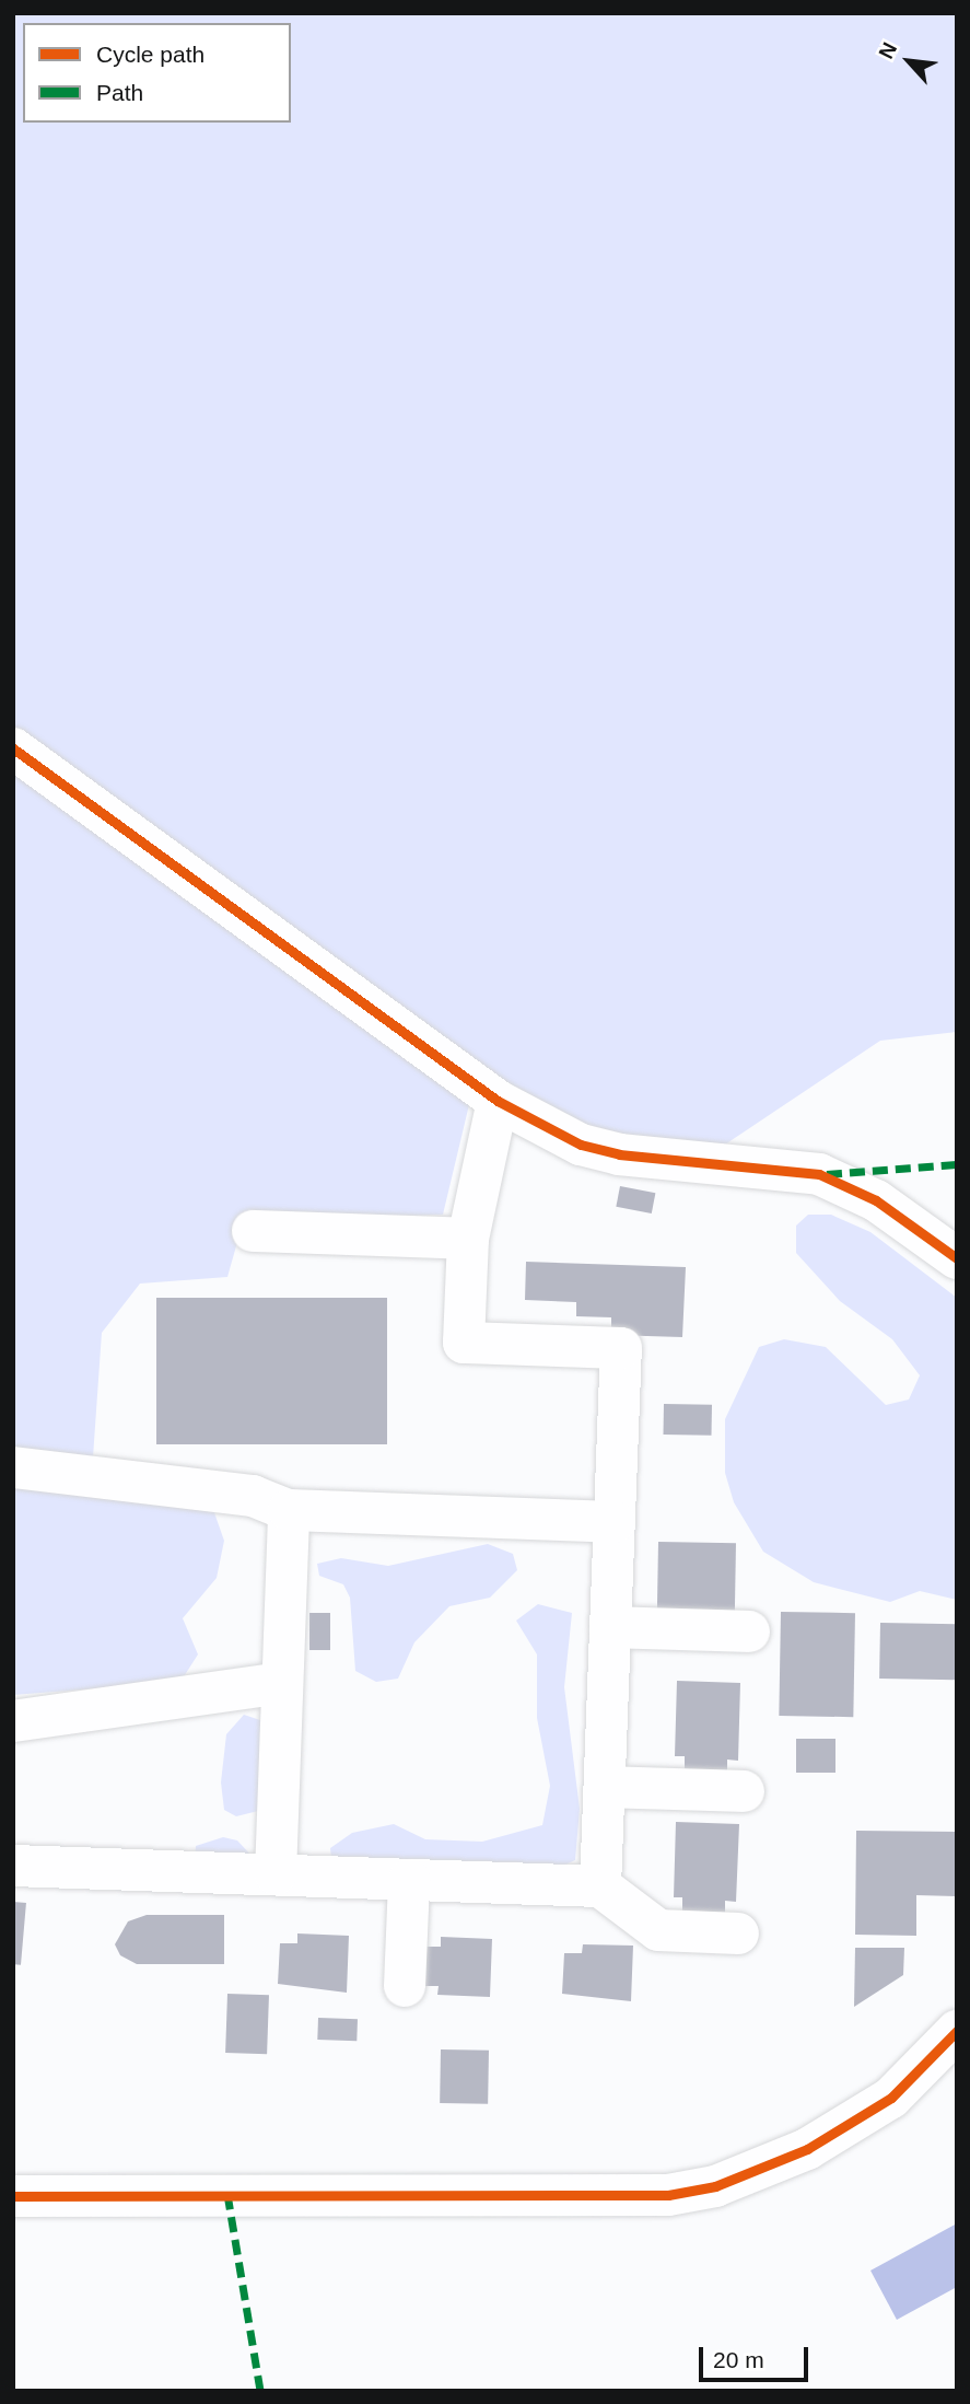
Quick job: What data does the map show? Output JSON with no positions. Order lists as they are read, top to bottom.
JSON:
{
  "legend": ["Cycle path", "Path"],
  "scale_bar": "20 m",
  "north": "top left"
}
